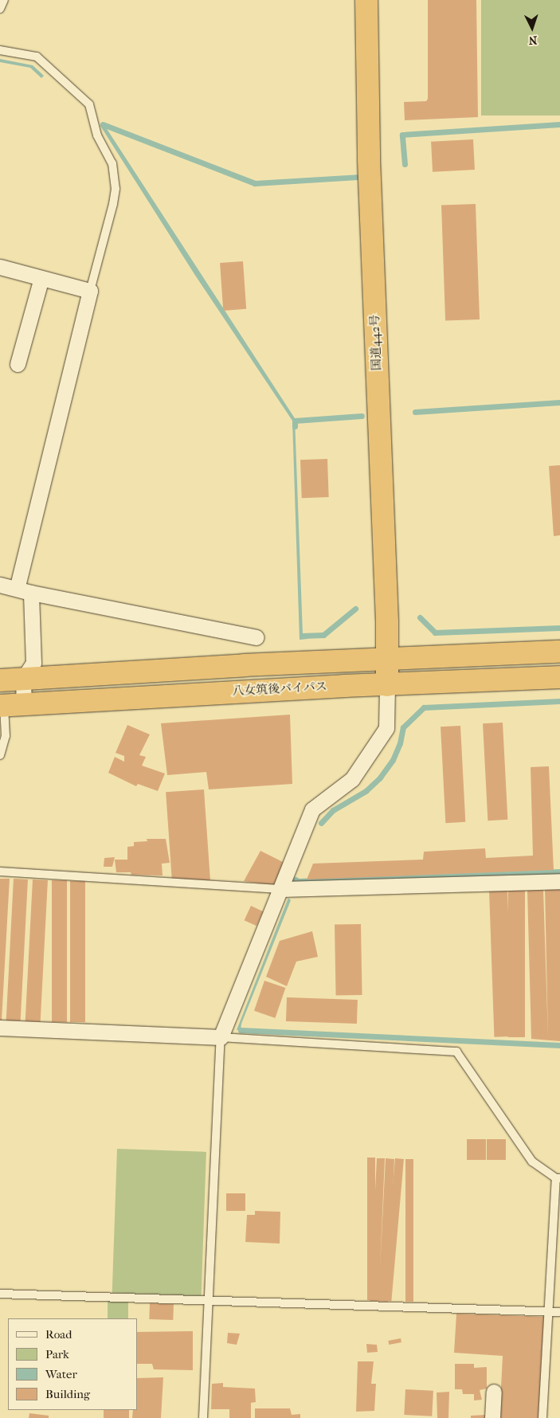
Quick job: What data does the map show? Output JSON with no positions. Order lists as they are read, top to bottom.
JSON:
{
  "streets": {
    "highway": ["国道442号", "八女筑後バイパス"]
  },
  "crossings": [
    ["国道442号", "八女筑後バイパス"]
  ],
  "legend": [
    "Road",
    "Park",
    "Water",
    "Building"
  ],
  "north": "bottom"
}
